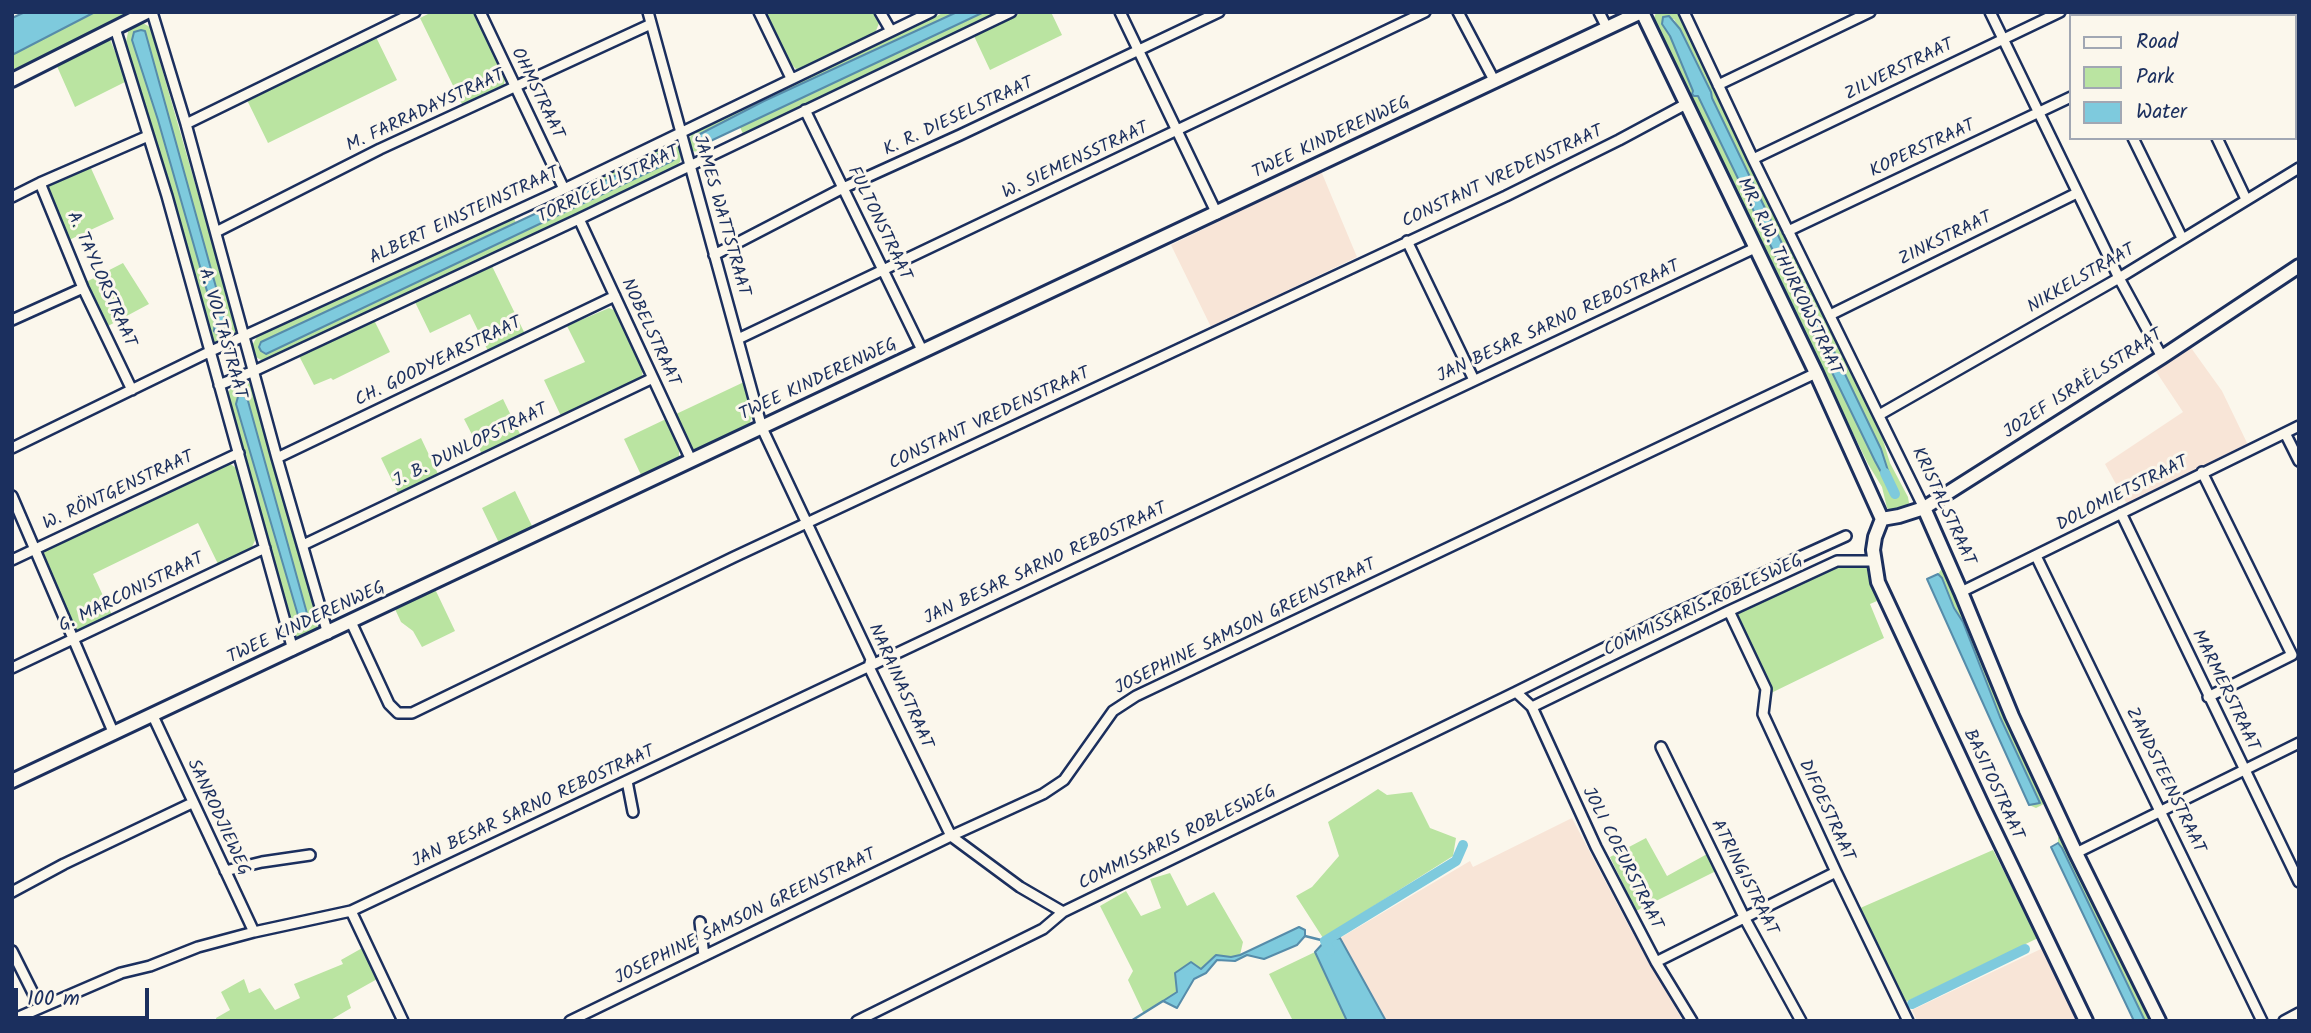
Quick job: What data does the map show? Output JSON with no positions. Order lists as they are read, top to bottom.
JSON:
{
  "streets": {
    "street": [
      "ZILVERSTRAAT",
      "OHMSTRAAT",
      "M. FARRADAYSTRAAT",
      "K. R. DIESELSTRAAT",
      "TWEE KINDERENWEG",
      "KOPERSTRAAT",
      "W. SIEMENSSTRAAT",
      "CONSTANT VREDENSTRAAT",
      "TORRICELLISTRAAT",
      "JAMES WATTSTRAAT",
      "ALBERT EINSTEINSTRAAT",
      "FULTONSTRAAT",
      "ZINKSTRAAT",
      "MR. R.W. THURKOWSTRAAT",
      "A. TAYLORSTRAAT",
      "NIKKELSTRAAT",
      "JAN BESAR SARNO REBOSTRAAT",
      "NOBELSTRAAT",
      "A. VOLTASTRAAT",
      "CH. GOODYEARSTRAAT",
      "JOZEF ISRAËLSSTRAAT",
      "J. B. DUNLOPSTRAAT",
      "W. RÖNTGENSTRAAT",
      "DOLOMIETSTRAAT",
      "KRISTALSTRAAT",
      "G. MARCONISTRAAT",
      "COMMISSARIS ROBLESWEG",
      "JOSEPHINE SAMSON GREENSTRAAT",
      "NARAINASTRAAT",
      "MARMERSTRAAT",
      "ZANDSTEENSTRAAT",
      "BASITOSTRAAT",
      "DIFOESTRAAT",
      "SANRODJIEWEG",
      "JOLI COEURSTRAAT",
      "ATRINGISTRAAT"
    ]
  },
  "crossings": [
    ["ZILVERSTRAAT", "KRISTALSTRAAT"],
    ["OHMSTRAAT", "M. FARRADAYSTRAAT"],
    ["OHMSTRAAT", "ALBERT EINSTEINSTRAAT"],
    ["M. FARRADAYSTRAAT", "JAMES WATTSTRAAT"],
    ["M. FARRADAYSTRAAT", "A. VOLTASTRAAT"],
    ["K. R. DIESELSTRAAT", "JAMES WATTSTRAAT"],
    ["K. R. DIESELSTRAAT", "FULTONSTRAAT"],
    ["TWEE KINDERENWEG", "CONSTANT VREDENSTRAAT"],
    ["TWEE KINDERENWEG", "JAMES WATTSTRAAT"],
    ["TWEE KINDERENWEG", "FULTONSTRAAT"],
    ["TWEE KINDERENWEG", "MR. R.W. THURKOWSTRAAT"],
    ["TWEE KINDERENWEG", "NOBELSTRAAT"],
    ["TWEE KINDERENWEG", "A. VOLTASTRAAT"],
    ["TWEE KINDERENWEG", "NARAINASTRAAT"],
    ["TWEE KINDERENWEG", "SANRODJIEWEG"],
    ["KOPERSTRAAT", "KRISTALSTRAAT"],
    ["W. SIEMENSSTRAAT", "JAMES WATTSTRAAT"],
    ["W. SIEMENSSTRAAT", "FULTONSTRAAT"],
    ["CONSTANT VREDENSTRAAT", "MR. R.W. THURKOWSTRAAT"],
    ["CONSTANT VREDENSTRAAT", "NARAINASTRAAT"],
    ["TORRICELLISTRAAT", "JAMES WATTSTRAAT"],
    ["TORRICELLISTRAAT", "FULTONSTRAAT"],
    ["TORRICELLISTRAAT", "NOBELSTRAAT"],
    ["TORRICELLISTRAAT", "A. VOLTASTRAAT"],
    ["JAMES WATTSTRAAT", "ALBERT EINSTEINSTRAAT"],
    ["JAMES WATTSTRAAT", "NARAINASTRAAT"],
    ["ALBERT EINSTEINSTRAAT", "A. TAYLORSTRAAT"],
    ["ALBERT EINSTEINSTRAAT", "A. VOLTASTRAAT"],
    ["ZINKSTRAAT", "KRISTALSTRAAT"],
    ["MR. R.W. THURKOWSTRAAT", "JAN BESAR SARNO REBOSTRAAT"],
    ["MR. R.W. THURKOWSTRAAT", "JOZEF ISRAËLSSTRAAT"],
    ["MR. R.W. THURKOWSTRAAT", "JOSEPHINE SAMSON GREENSTRAAT"],
    ["NIKKELSTRAAT", "KRISTALSTRAAT"],
    ["JAN BESAR SARNO REBOSTRAAT", "NARAINASTRAAT"],
    ["JAN BESAR SARNO REBOSTRAAT", "SANRODJIEWEG"],
    ["NOBELSTRAAT", "CH. GOODYEARSTRAAT"],
    ["NOBELSTRAAT", "J. B. DUNLOPSTRAAT"],
    ["A. VOLTASTRAAT", "CH. GOODYEARSTRAAT"],
    ["A. VOLTASTRAAT", "J. B. DUNLOPSTRAAT"],
    ["A. VOLTASTRAAT", "W. RÖNTGENSTRAAT"],
    ["A. VOLTASTRAAT", "G. MARCONISTRAAT"],
    ["JOZEF ISRAËLSSTRAAT", "KRISTALSTRAAT"],
    ["DOLOMIETSTRAAT", "KRISTALSTRAAT"],
    ["DOLOMIETSTRAAT", "MARMERSTRAAT"],
    ["DOLOMIETSTRAAT", "ZANDSTEENSTRAAT"],
    ["COMMISSARIS ROBLESWEG", "NARAINASTRAAT"],
    ["COMMISSARIS ROBLESWEG", "BASITOSTRAAT"],
    ["COMMISSARIS ROBLESWEG", "DIFOESTRAAT"],
    ["COMMISSARIS ROBLESWEG", "JOLI COEURSTRAAT"],
    ["JOSEPHINE SAMSON GREENSTRAAT", "NARAINASTRAAT"]
  ],
  "legend": ["Road", "Park", "Water"],
  "scale_bar": "100 m"
}
